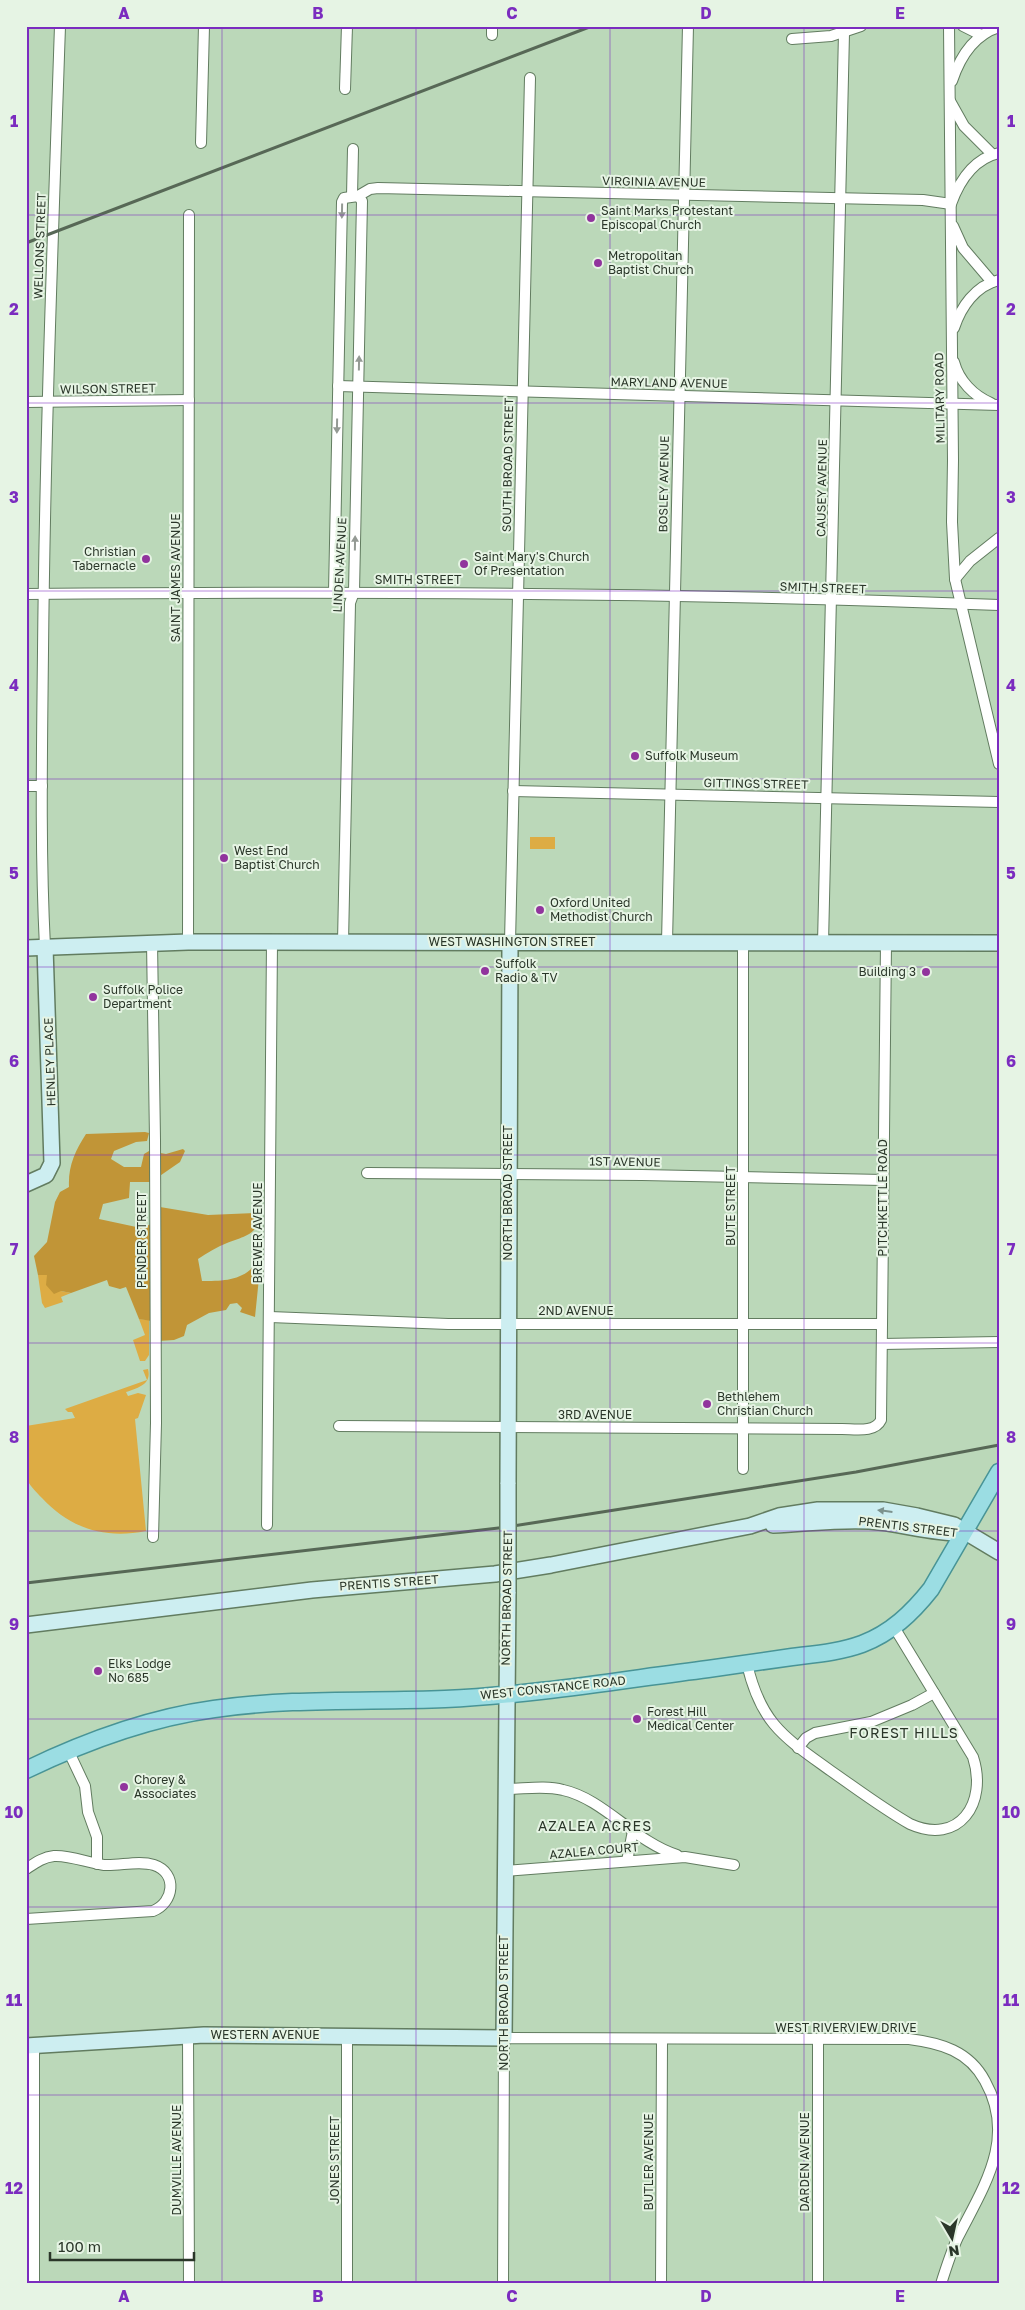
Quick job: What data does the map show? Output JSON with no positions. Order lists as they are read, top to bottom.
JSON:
{
  "streets": {
    "main road": ["WEST CONSTANCE ROAD"],
    "street": [
      "VIRGINIA AVENUE",
      "WELLONS STREET",
      "MARYLAND AVENUE",
      "WILSON STREET",
      "MILITARY ROAD",
      "SOUTH BROAD STREET",
      "BOSLEY AVENUE",
      "CAUSEY AVENUE",
      "LINDEN AVENUE",
      "SAINT JAMES AVENUE",
      "SMITH STREET",
      "GITTINGS STREET",
      "WEST WASHINGTON STREET",
      "HENLEY PLACE",
      "1ST AVENUE",
      "NORTH BROAD STREET",
      "PITCHKETTLE ROAD",
      "BUTE STREET",
      "BREWER AVENUE",
      "PENDER STREET",
      "2ND AVENUE",
      "3RD AVENUE",
      "PRENTIS STREET",
      "AZALEA COURT",
      "WEST RIVERVIEW DRIVE",
      "WESTERN AVENUE",
      "DUMVILLE AVENUE",
      "JONES STREET",
      "BUTLER AVENUE",
      "DARDEN AVENUE"
    ]
  },
  "crossings": [
    ["VIRGINIA AVENUE", "MILITARY ROAD"],
    ["VIRGINIA AVENUE", "SOUTH BROAD STREET"],
    ["VIRGINIA AVENUE", "BOSLEY AVENUE"],
    ["VIRGINIA AVENUE", "CAUSEY AVENUE"],
    ["VIRGINIA AVENUE", "LINDEN AVENUE"],
    ["WELLONS STREET", "WILSON STREET"],
    ["WELLONS STREET", "SMITH STREET"],
    ["WELLONS STREET", "WEST WASHINGTON STREET"],
    ["WELLONS STREET", "HENLEY PLACE"],
    ["MARYLAND AVENUE", "MILITARY ROAD"],
    ["MARYLAND AVENUE", "SOUTH BROAD STREET"],
    ["MARYLAND AVENUE", "BOSLEY AVENUE"],
    ["MARYLAND AVENUE", "CAUSEY AVENUE"],
    ["MARYLAND AVENUE", "LINDEN AVENUE"],
    ["WILSON STREET", "SAINT JAMES AVENUE"],
    ["MILITARY ROAD", "SMITH STREET"],
    ["SOUTH BROAD STREET", "SMITH STREET"],
    ["SOUTH BROAD STREET", "GITTINGS STREET"],
    ["SOUTH BROAD STREET", "WEST WASHINGTON STREET"],
    ["SOUTH BROAD STREET", "NORTH BROAD STREET"],
    ["BOSLEY AVENUE", "SMITH STREET"],
    ["BOSLEY AVENUE", "GITTINGS STREET"],
    ["BOSLEY AVENUE", "WEST WASHINGTON STREET"],
    ["CAUSEY AVENUE", "SMITH STREET"],
    ["CAUSEY AVENUE", "GITTINGS STREET"],
    ["CAUSEY AVENUE", "WEST WASHINGTON STREET"],
    ["LINDEN AVENUE", "SMITH STREET"],
    ["LINDEN AVENUE", "WEST WASHINGTON STREET"],
    ["SAINT JAMES AVENUE", "SMITH STREET"],
    ["SAINT JAMES AVENUE", "WEST WASHINGTON STREET"],
    ["WEST WASHINGTON STREET", "HENLEY PLACE"],
    ["WEST WASHINGTON STREET", "NORTH BROAD STREET"],
    ["WEST WASHINGTON STREET", "PITCHKETTLE ROAD"],
    ["WEST WASHINGTON STREET", "BUTE STREET"],
    ["WEST WASHINGTON STREET", "BREWER AVENUE"],
    ["WEST WASHINGTON STREET", "PENDER STREET"],
    ["1ST AVENUE", "NORTH BROAD STREET"],
    ["1ST AVENUE", "PITCHKETTLE ROAD"],
    ["1ST AVENUE", "BUTE STREET"],
    ["NORTH BROAD STREET", "2ND AVENUE"],
    ["NORTH BROAD STREET", "3RD AVENUE"],
    ["NORTH BROAD STREET", "WEST CONSTANCE ROAD"],
    ["NORTH BROAD STREET", "AZALEA COURT"],
    ["NORTH BROAD STREET", "WEST RIVERVIEW DRIVE"],
    ["NORTH BROAD STREET", "WESTERN AVENUE"],
    ["PITCHKETTLE ROAD", "2ND AVENUE"],
    ["PITCHKETTLE ROAD", "3RD AVENUE"],
    ["BUTE STREET", "2ND AVENUE"],
    ["BUTE STREET", "3RD AVENUE"],
    ["BREWER AVENUE", "2ND AVENUE"],
    ["PRENTIS STREET", "WEST CONSTANCE ROAD"],
    ["WEST RIVERVIEW DRIVE", "WESTERN AVENUE"],
    ["WEST RIVERVIEW DRIVE", "BUTLER AVENUE"],
    ["WEST RIVERVIEW DRIVE", "DARDEN AVENUE"],
    ["WESTERN AVENUE", "DUMVILLE AVENUE"],
    ["WESTERN AVENUE", "JONES STREET"]
  ],
  "districts": ["FOREST HILLS", "AZALEA ACRES"],
  "places": [
    "Saint Marks Protestant Episcopal Church",
    "Metropolitan Baptist Church",
    "Christian Tabernacle",
    "Saint Mary's Church Of Presentation",
    "Suffolk Museum",
    "West End Baptist Church",
    "Oxford United Methodist Church",
    "Suffolk Radio & TV",
    "Building 3",
    "Suffolk Police Department",
    "Bethlehem Christian Church",
    "Elks Lodge No 685",
    "Forest Hill Medical Center",
    "Chorey & Associates"
  ],
  "scale_bar": "100 m",
  "north": "bottom",
  "grid": {
    "columns": [
      "A",
      "B",
      "C",
      "D",
      "E"
    ],
    "rows": [
      "1",
      "2",
      "3",
      "4",
      "5",
      "6",
      "7",
      "8",
      "9",
      "10",
      "11",
      "12"
    ]
  }
}
